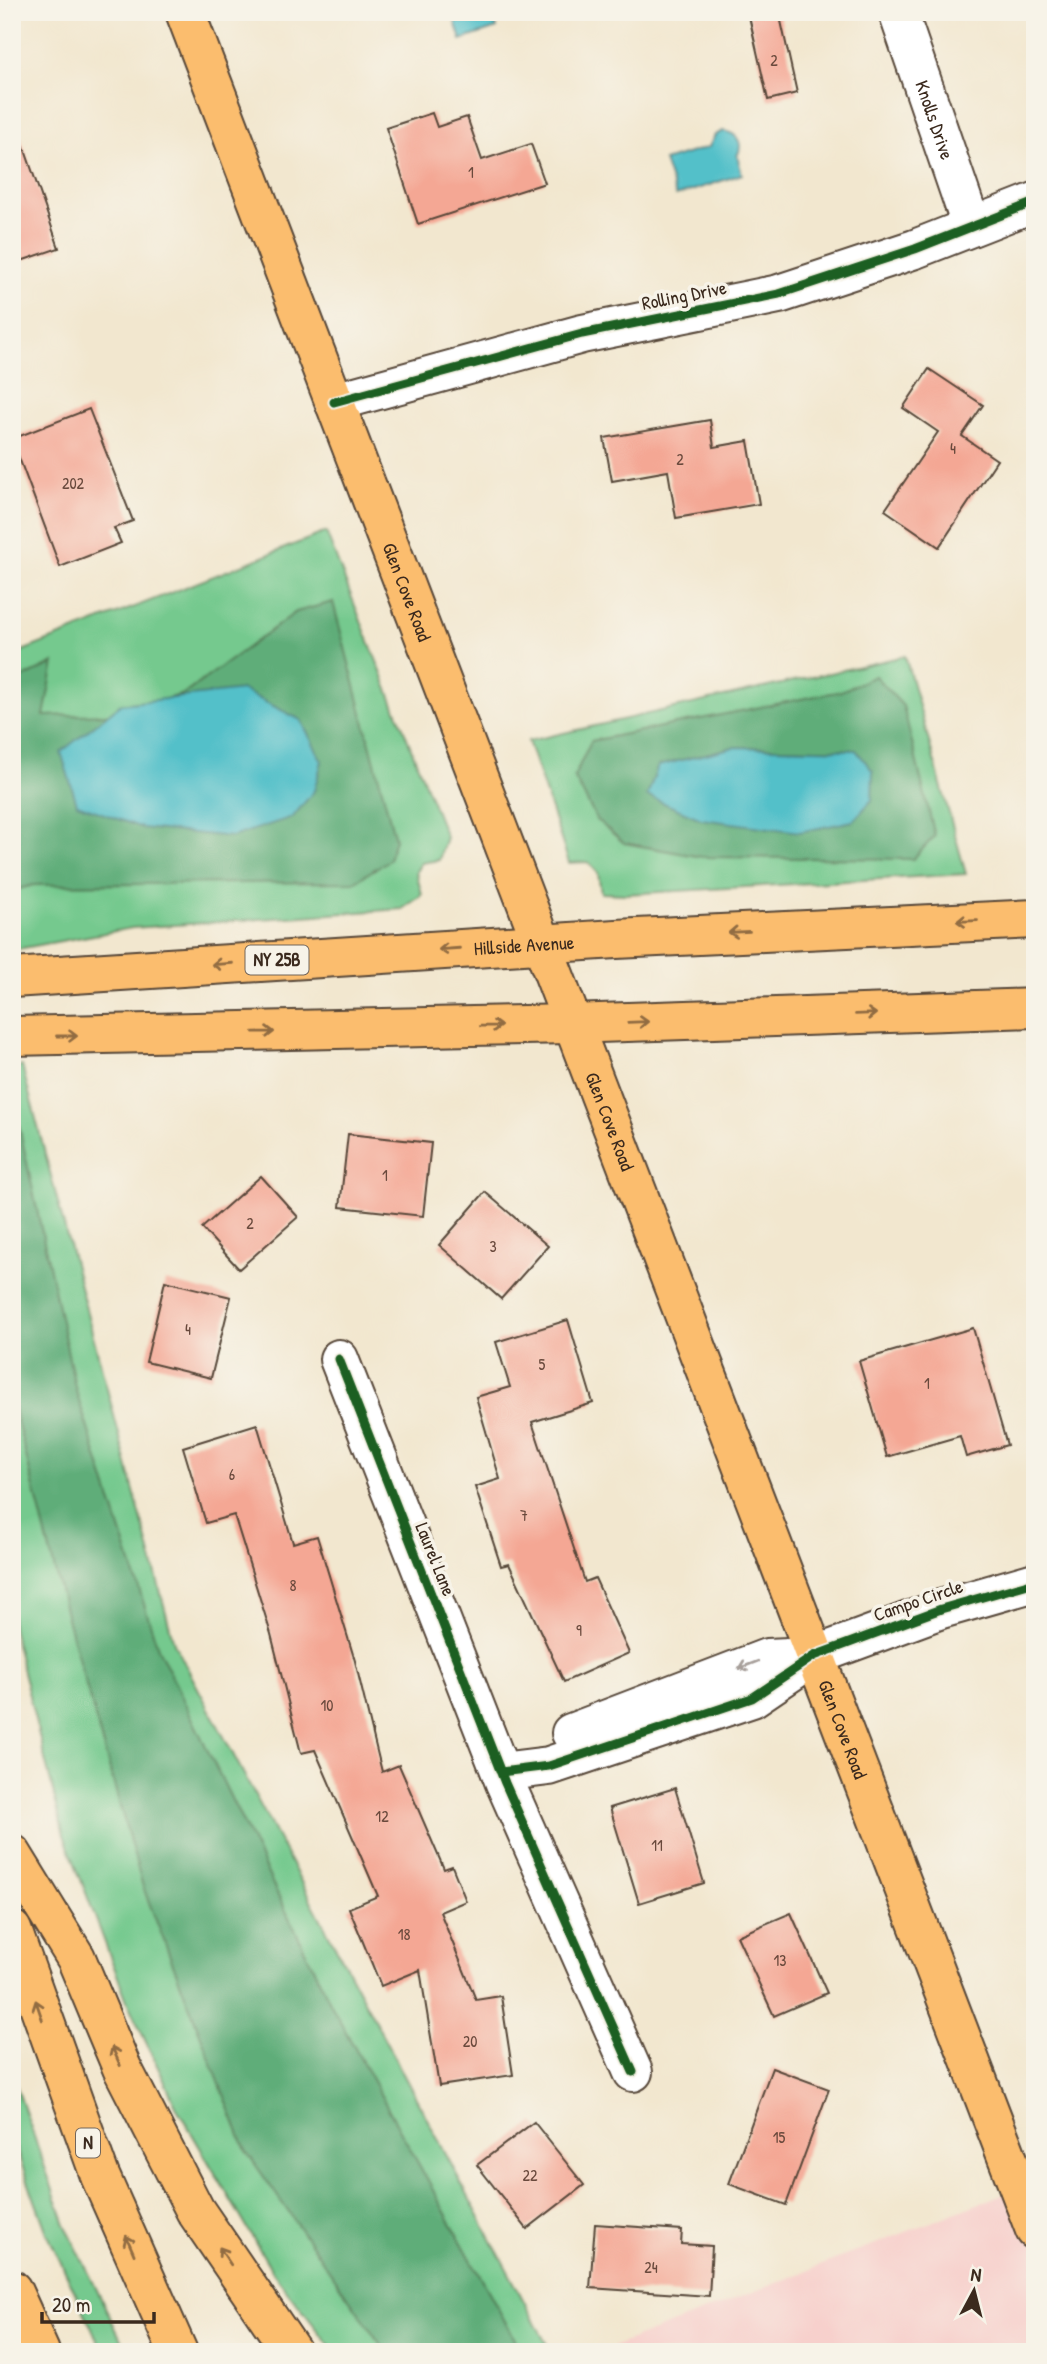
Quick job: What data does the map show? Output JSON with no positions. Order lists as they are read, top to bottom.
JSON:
{
  "streets": {
    "main road": [
      "Glen Cove Road",
      "Hillside Avenue",
      "NY 25B",
      "N"
    ],
    "street": [
      "Knolls Drive",
      "Rolling Drive",
      "Laurel Lane",
      "Campo Circle"
    ]
  },
  "crossings": [
    ["Knolls Drive", "Rolling Drive"],
    ["Rolling Drive", "Glen Cove Road"],
    ["Glen Cove Road", "Hillside Avenue"],
    ["Glen Cove Road", "Campo Circle"]
  ],
  "house_numbers": [
    "2",
    "1",
    "4",
    "2",
    "202",
    "1",
    "2",
    "3",
    "4",
    "5",
    "1",
    "6",
    "7",
    "8",
    "9",
    "10",
    "12",
    "11",
    "18",
    "13",
    "20",
    "15",
    "22",
    "24"
  ],
  "scale_bar": "20 m",
  "north": "top"
}
